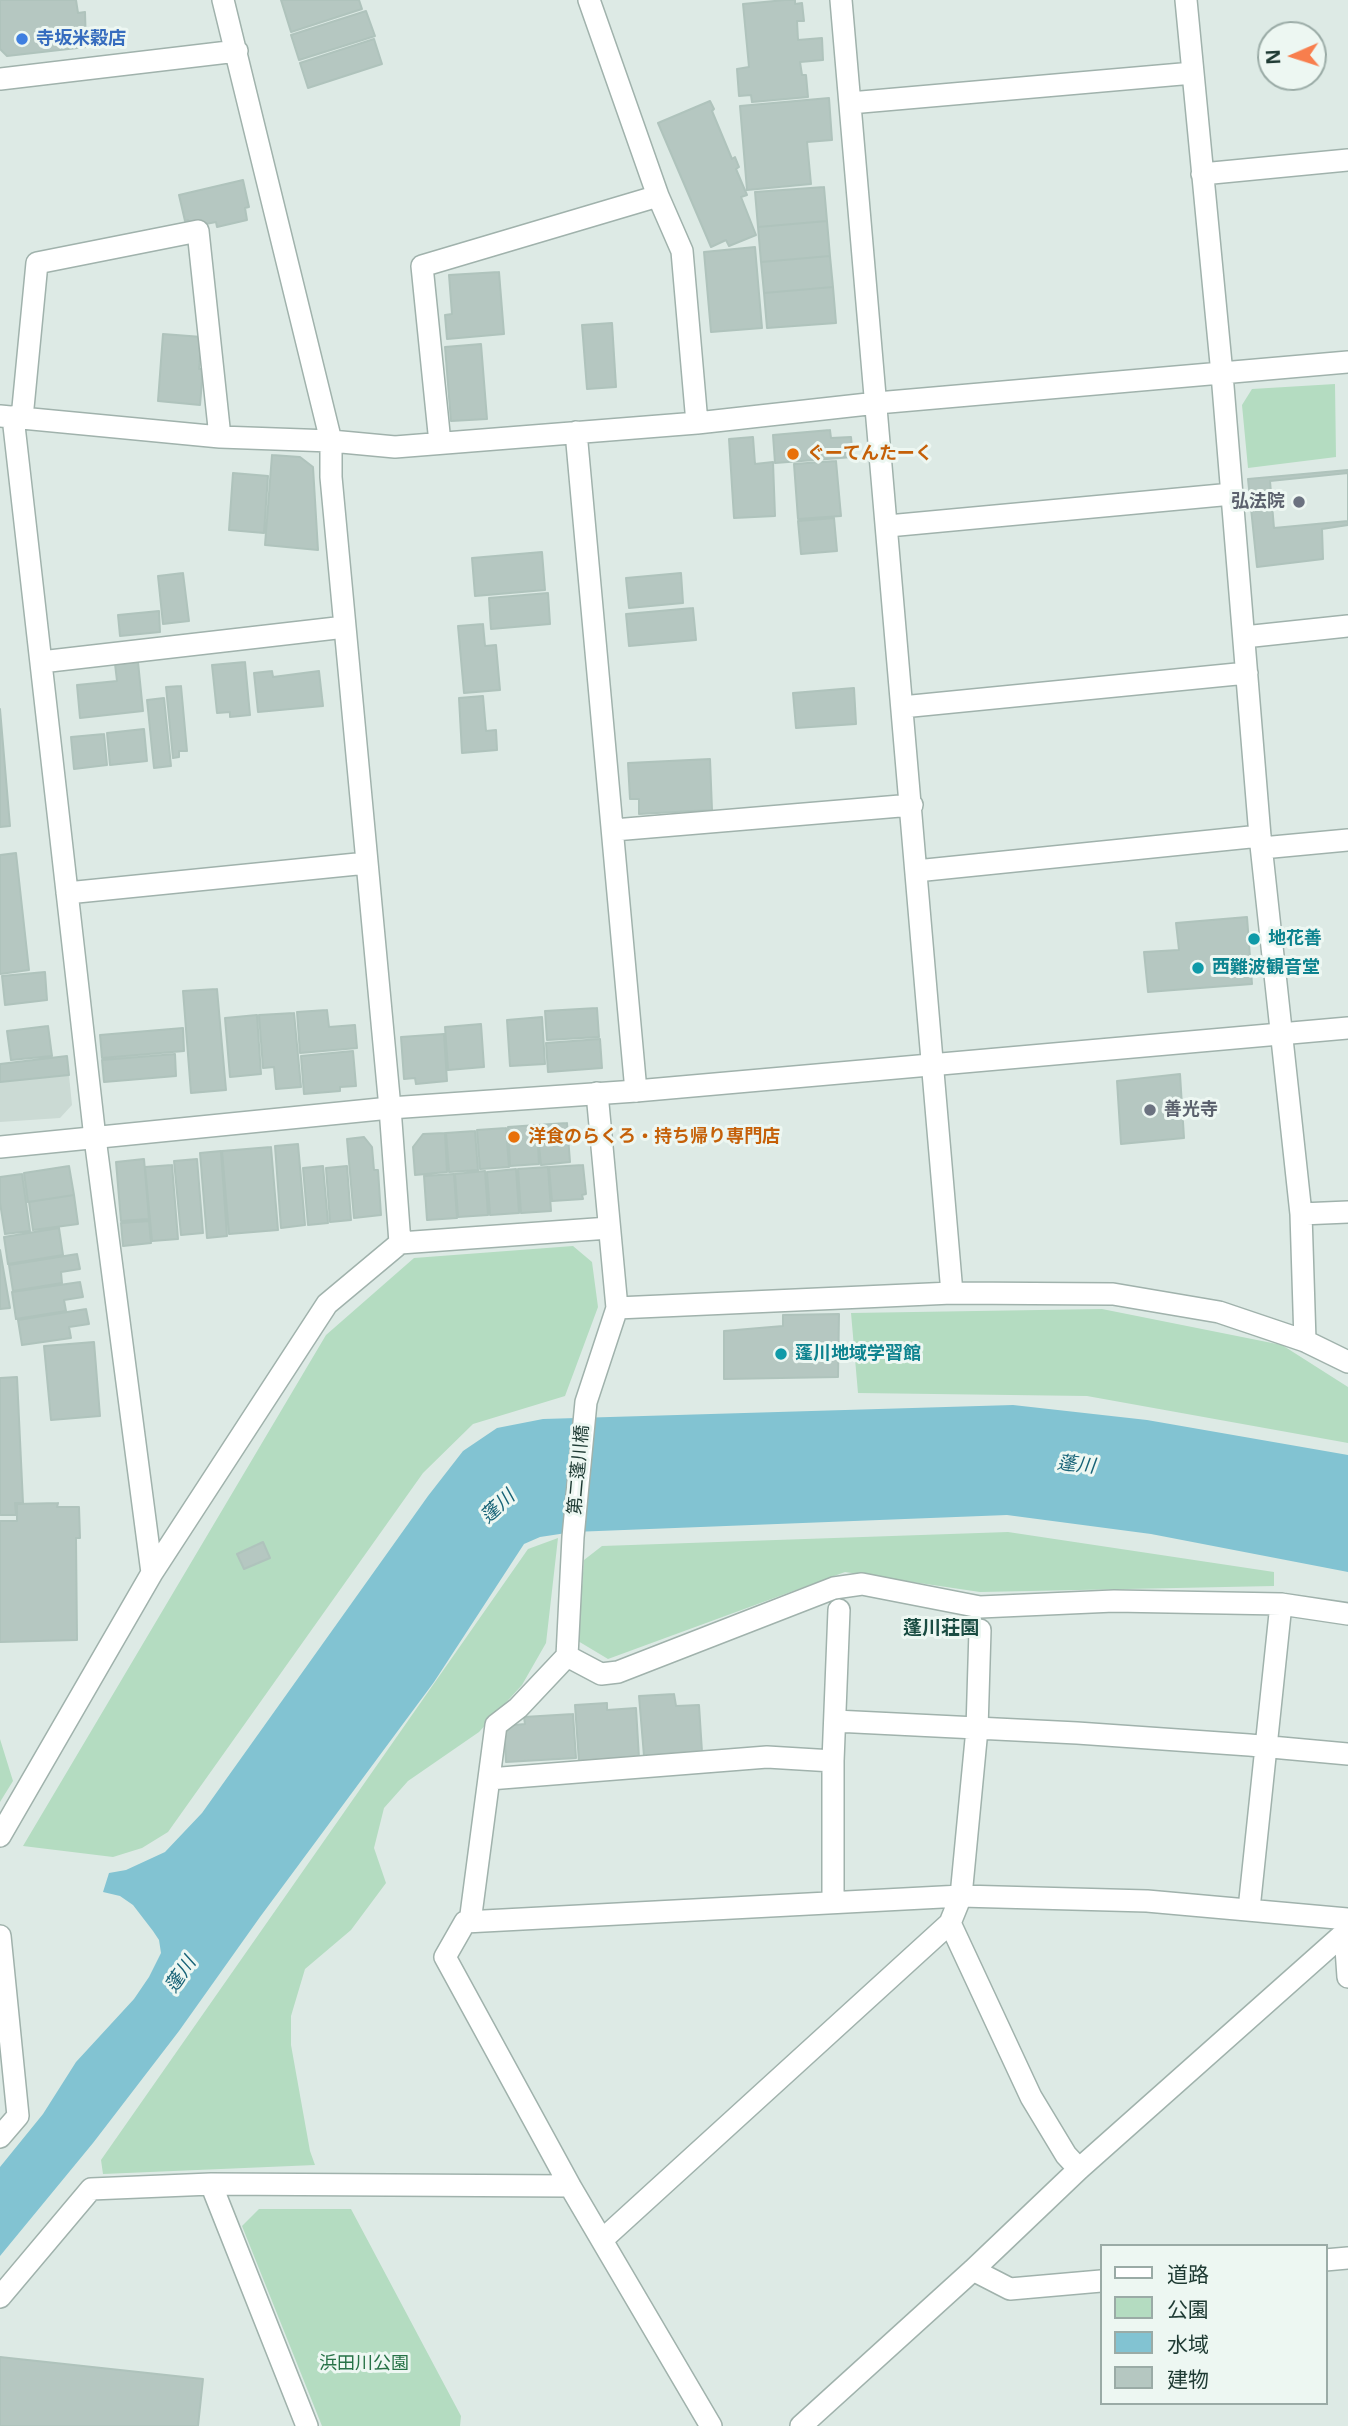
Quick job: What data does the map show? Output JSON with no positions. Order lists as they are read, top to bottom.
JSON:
{
  "streets": {
    "street": ["第二蓬川橋"]
  },
  "districts": ["蓬川荘園"],
  "water": ["蓬川"],
  "parks": ["浜田川公園"],
  "places": [
    "寺坂米穀店",
    "ぐーてんたーく",
    "弘法院",
    "地花善",
    "西難波観音堂",
    "善光寺",
    "洋食のらくろ・持ち帰り専門店",
    "蓬川地域学習館"
  ],
  "legend": [
    "道路",
    "公園",
    "水域",
    "建物"
  ],
  "north": "left"
}
